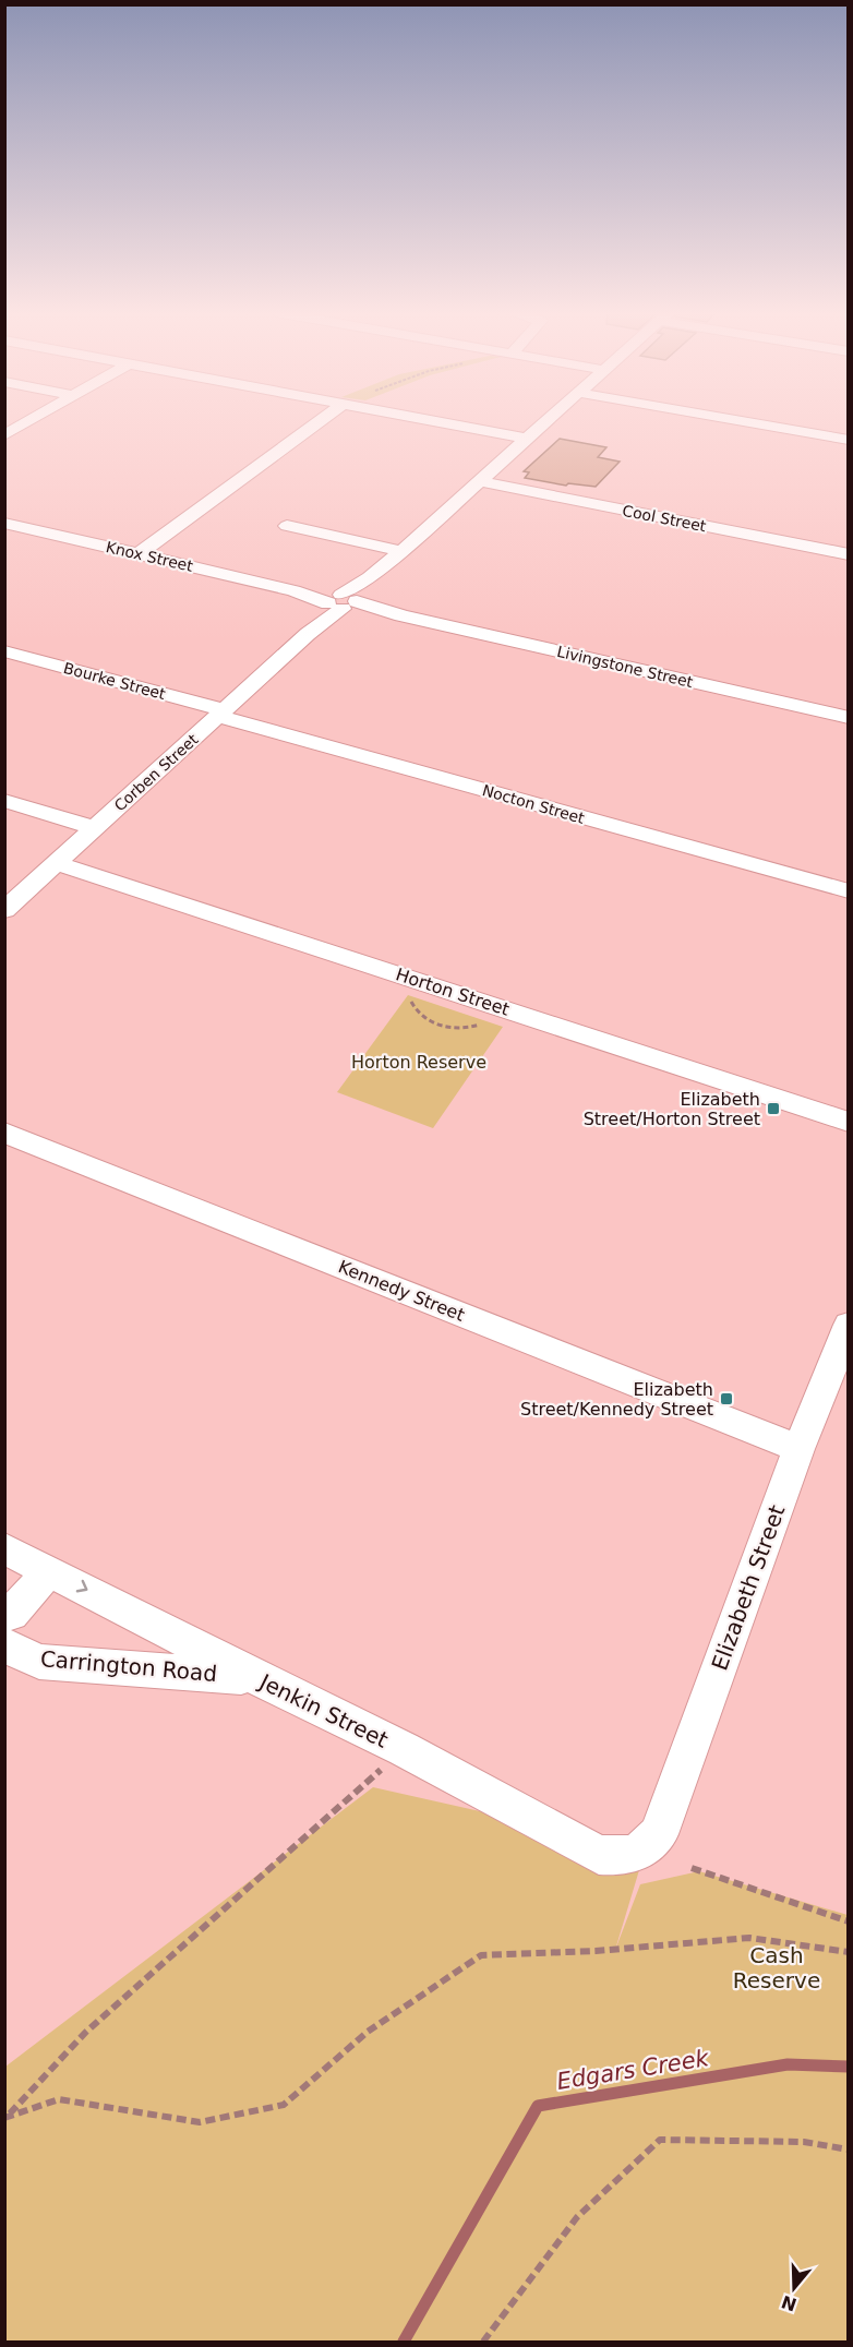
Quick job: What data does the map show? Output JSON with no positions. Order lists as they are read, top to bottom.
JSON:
{
  "streets": {
    "street": [
      "Cool Street",
      "Knox Street",
      "Livingstone Street",
      "Bourke Street",
      "Corben Street",
      "Nocton Street",
      "Horton Street",
      "Kennedy Street",
      "Elizabeth Street",
      "Carrington Road",
      "Jenkin Street"
    ]
  },
  "crossings": [
    ["Cool Street", "Corben Street"],
    ["Knox Street", "Livingstone Street"],
    ["Knox Street", "Corben Street"],
    ["Livingstone Street", "Corben Street"],
    ["Bourke Street", "Corben Street"],
    ["Bourke Street", "Nocton Street"],
    ["Corben Street", "Nocton Street"],
    ["Corben Street", "Horton Street"],
    ["Kennedy Street", "Elizabeth Street"],
    ["Elizabeth Street", "Jenkin Street"],
    ["Carrington Road", "Jenkin Street"]
  ],
  "water": ["Edgars Creek"],
  "parks": ["Horton Reserve", "Cash Reserve"],
  "places": {
    "transit": ["Elizabeth Street/Horton Street", "Elizabeth Street/Kennedy Street"]
  },
  "north": "bottom"
}
